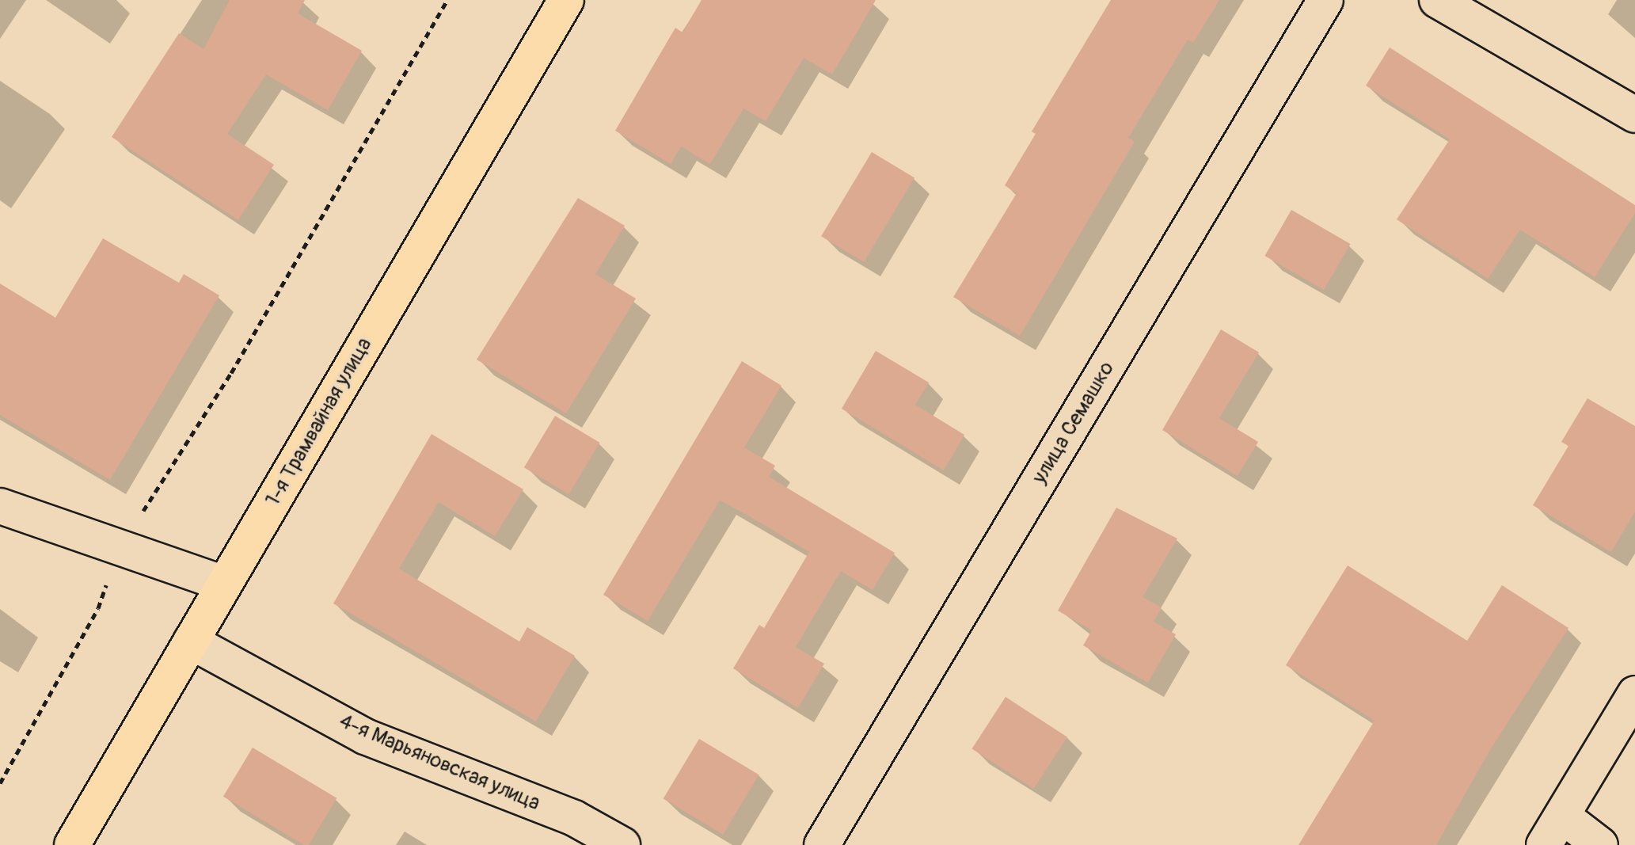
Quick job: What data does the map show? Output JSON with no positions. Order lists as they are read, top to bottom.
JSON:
{
  "streets": {
    "main road": ["1-я Трамвайная улица"],
    "street": ["улица Семашко", "4-я Марьяновская улица"]
  },
  "crossings": [
    ["1-я Трамвайная улица", "4-я Марьяновская улица"]
  ]
}
